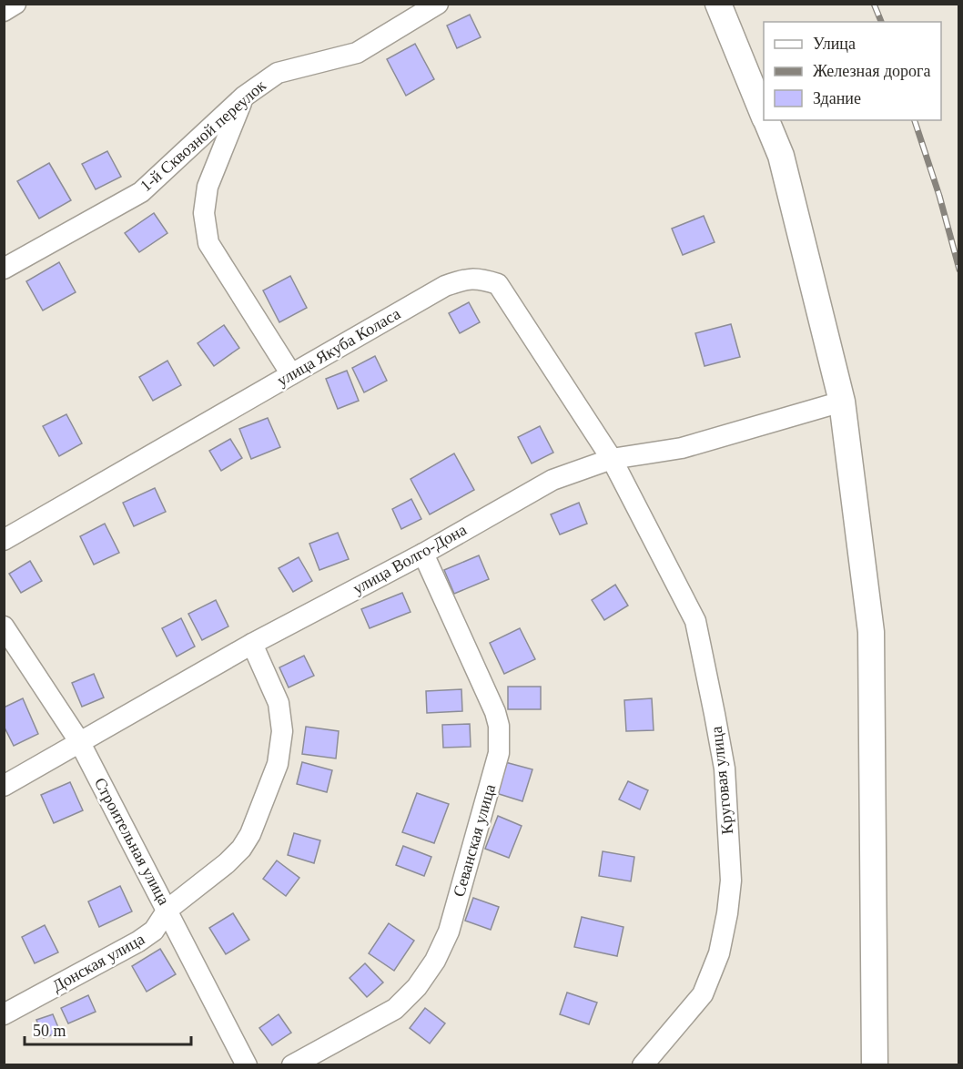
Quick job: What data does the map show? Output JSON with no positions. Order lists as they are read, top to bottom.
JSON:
{
  "streets": {
    "street": [
      "1-й Сквозной переулок",
      "улица Якуба Коласа",
      "улица Волго-Дона",
      "Круговая улица",
      "Севанская улица",
      "Строительная улица",
      "Донская улица"
    ]
  },
  "crossings": [
    ["улица Якуба Коласа", "улица Волго-Дона"],
    ["улица Якуба Коласа", "Круговая улица"],
    ["улица Волго-Дона", "Круговая улица"],
    ["улица Волго-Дона", "Севанская улица"],
    ["улица Волго-Дона", "Строительная улица"],
    ["улица Волго-Дона", "Донская улица"],
    ["Строительная улица", "Донская улица"]
  ],
  "legend": ["Улица", "Железная дорога", "Здание"],
  "scale_bar": "50 m"
}
